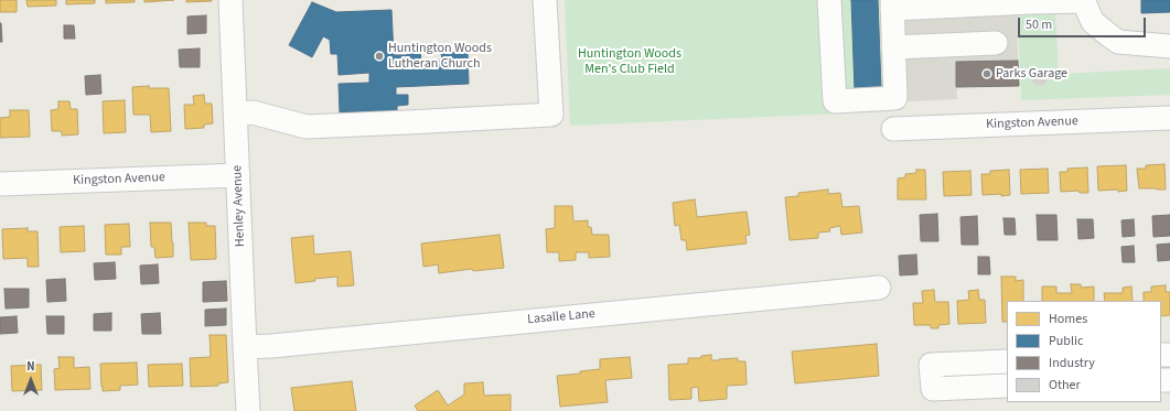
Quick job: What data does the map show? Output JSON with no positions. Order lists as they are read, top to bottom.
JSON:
{
  "streets": {
    "street": ["Kingston Avenue", "Henley Avenue", "Lasalle Lane"]
  },
  "crossings": [
    ["Kingston Avenue", "Henley Avenue"],
    ["Henley Avenue", "Lasalle Lane"]
  ],
  "parks": ["Huntington Woods Men's Club Field"],
  "places": ["Huntington Woods Lutheran Church", "Parks Garage"],
  "legend": [
    "Homes",
    "Public",
    "Industry",
    "Other"
  ],
  "scale_bar": "50 m",
  "north": "top"
}
